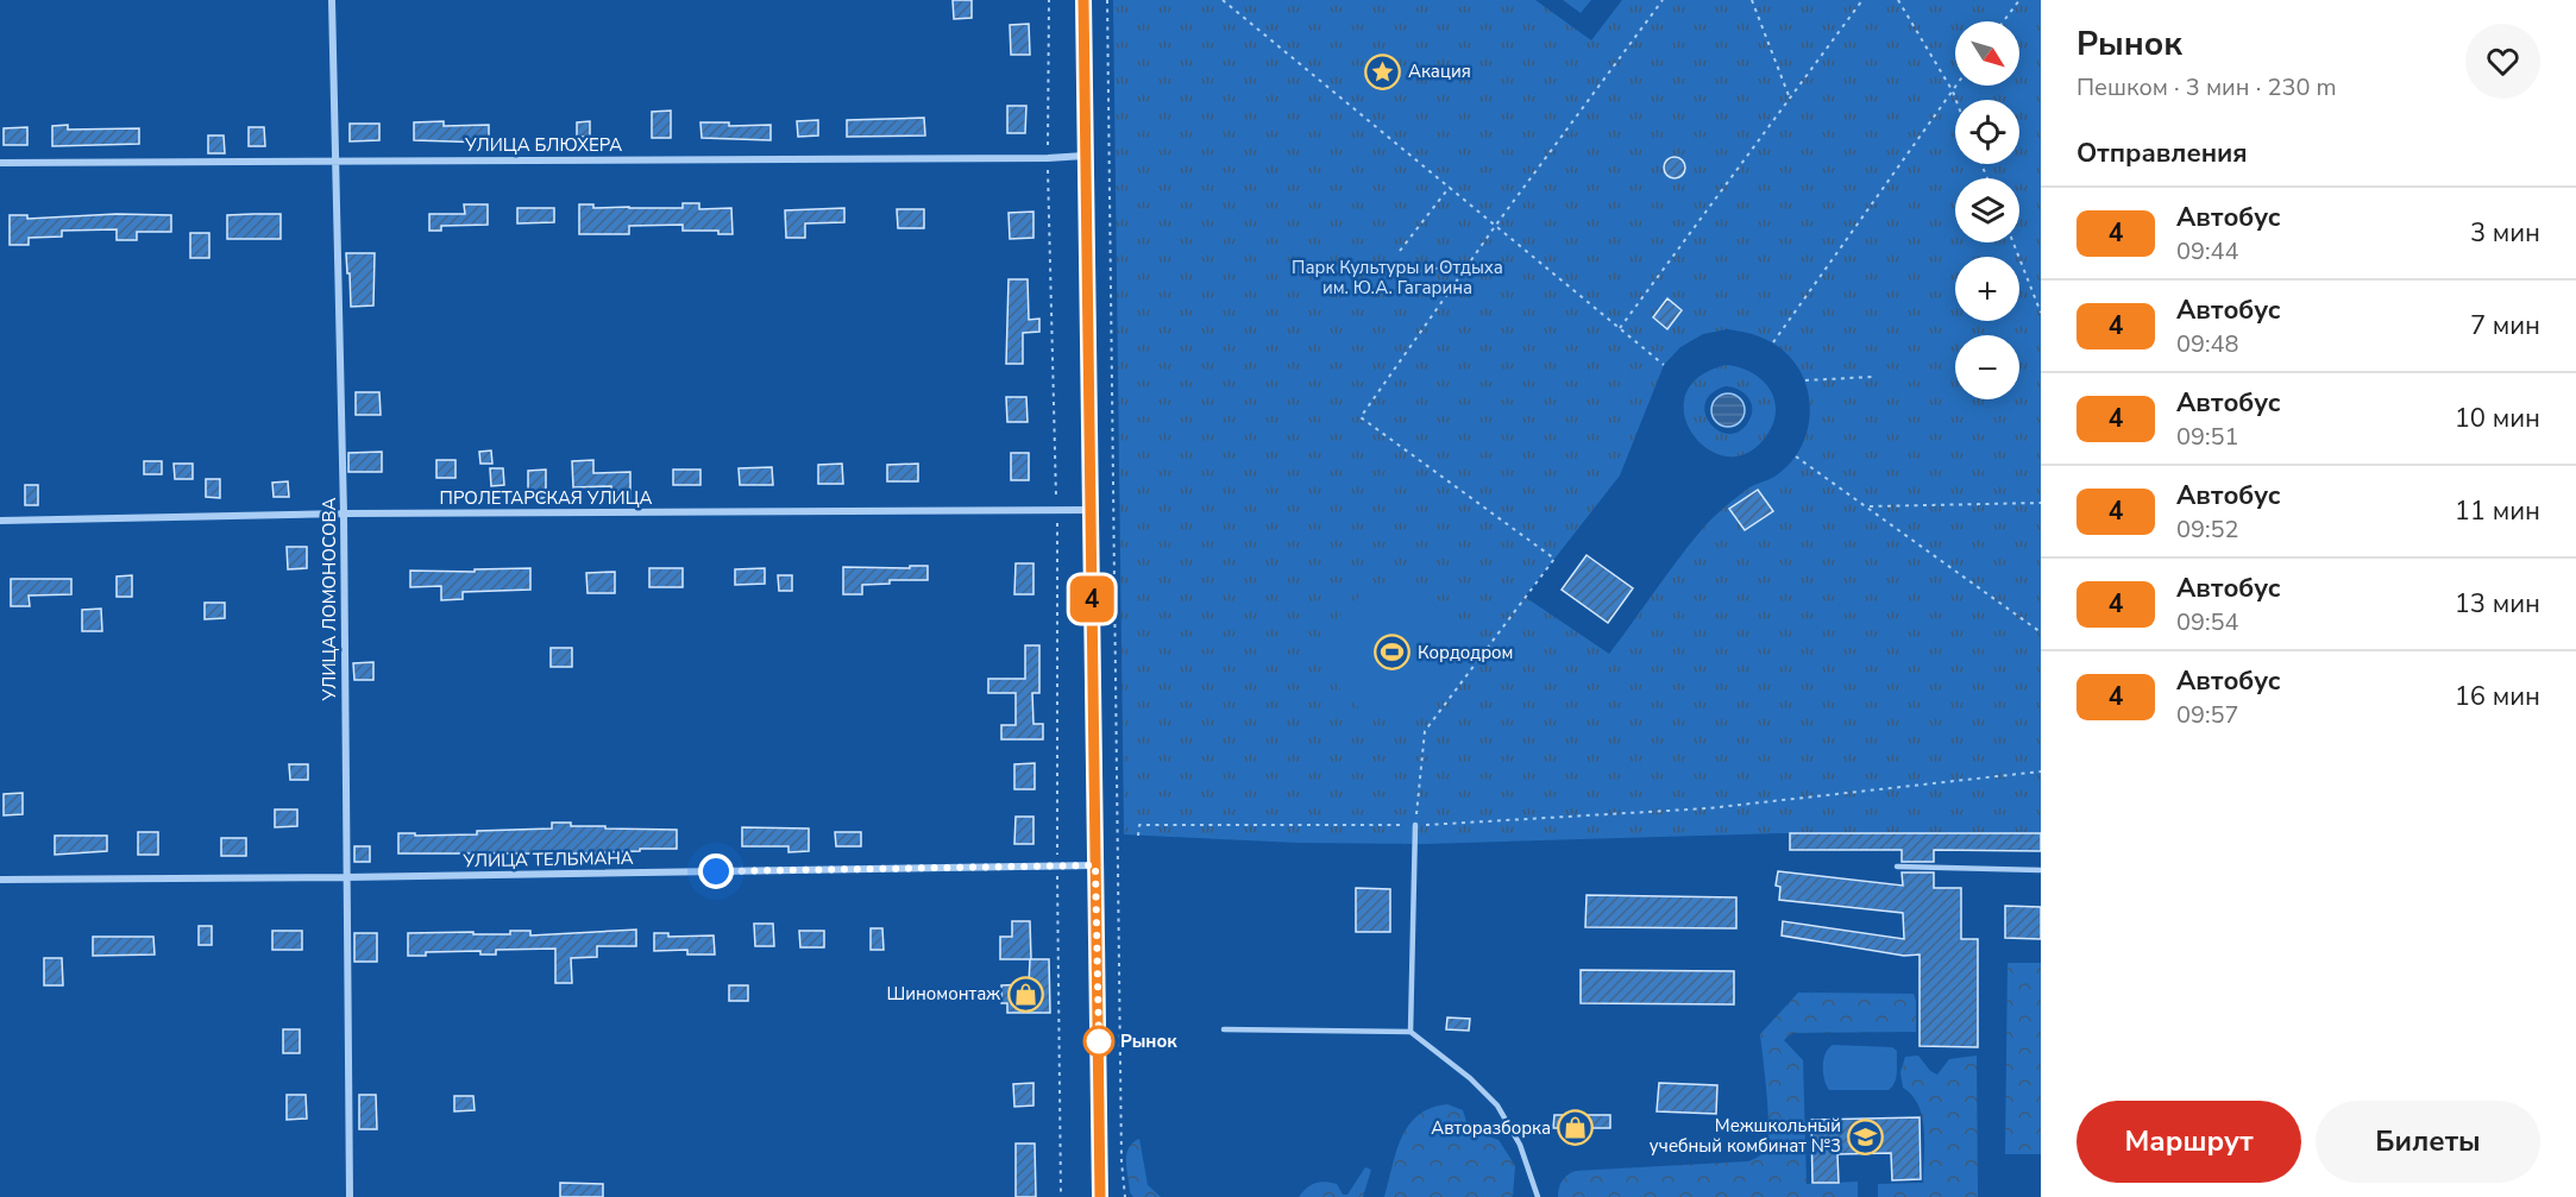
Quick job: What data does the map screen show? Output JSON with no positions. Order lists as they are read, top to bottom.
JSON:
{
  "streets": {
    "street": [
      "УЛИЦА БЛЮХЕРА",
      "ПРОЛЕТАРСКАЯ УЛИЦА",
      "УЛИЦА ЛОМОНОСОВА",
      "УЛИЦА ТЕЛЬМАНА"
    ]
  },
  "crossings": [
    ["УЛИЦА БЛЮХЕРА", "УЛИЦА ЛОМОНОСОВА"],
    ["ПРОЛЕТАРСКАЯ УЛИЦА", "УЛИЦА ЛОМОНОСОВА"],
    ["УЛИЦА ЛОМОНОСОВА", "УЛИЦА ТЕЛЬМАНА"]
  ],
  "parks": ["Парк Культуры и Отдыха им. Ю.А. Гагарина"],
  "places": {
    "place": ["Акация"],
    "sports": ["Кордодром"],
    "shop": ["Шиномонтаж", "Авторазборка"],
    "other": ["Рынок"],
    "school or university": ["Межшкольный учебный комбинат №3"]
  },
  "lines": ["bus line 4"],
  "north": "bottom right",
  "page": {
    "on_map": "4",
    "heading": [
      ["Рынок", "Пешком · 3 мин · 230 m"],
      "Отправления"
    ],
    "map_buttons": ["+", "−"],
    "list": [
      {
        "mark": "4",
        "name": "Автобус",
        "note": "09:44",
        "value": "3 мин"
      },
      {
        "mark": "4",
        "name": "Автобус",
        "note": "09:48",
        "value": "7 мин"
      },
      {
        "mark": "4",
        "name": "Автобус",
        "note": "09:51",
        "value": "10 мин"
      },
      {
        "mark": "4",
        "name": "Автобус",
        "note": "09:52",
        "value": "11 мин"
      },
      {
        "mark": "4",
        "name": "Автобус",
        "note": "09:54",
        "value": "13 мин"
      },
      {
        "mark": "4",
        "name": "Автобус",
        "note": "09:57",
        "value": "16 мин"
      }
    ],
    "buttons": ["Маршрут", "Билеты"]
  }
}
